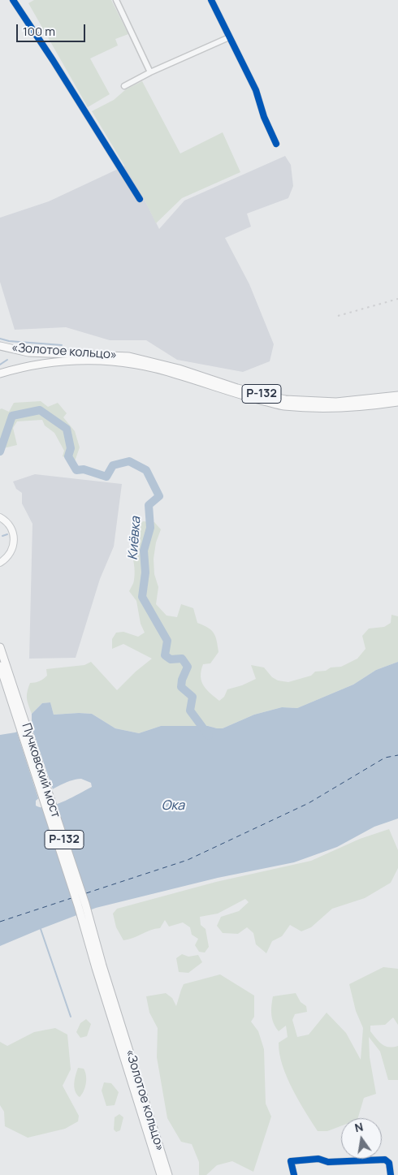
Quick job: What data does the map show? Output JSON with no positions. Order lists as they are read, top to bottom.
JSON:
{
  "streets": {
    "highway": ["«Золотое кольцо»", "Р-132", "Пучковский мост"]
  },
  "crossings": [
    ["«Золотое кольцо»", "Р-132"],
    ["«Золотое кольцо»", "Пучковский мост"]
  ],
  "water": ["Киёвка", "Ока"],
  "scale_bar": "100 m",
  "north": "top"
}
